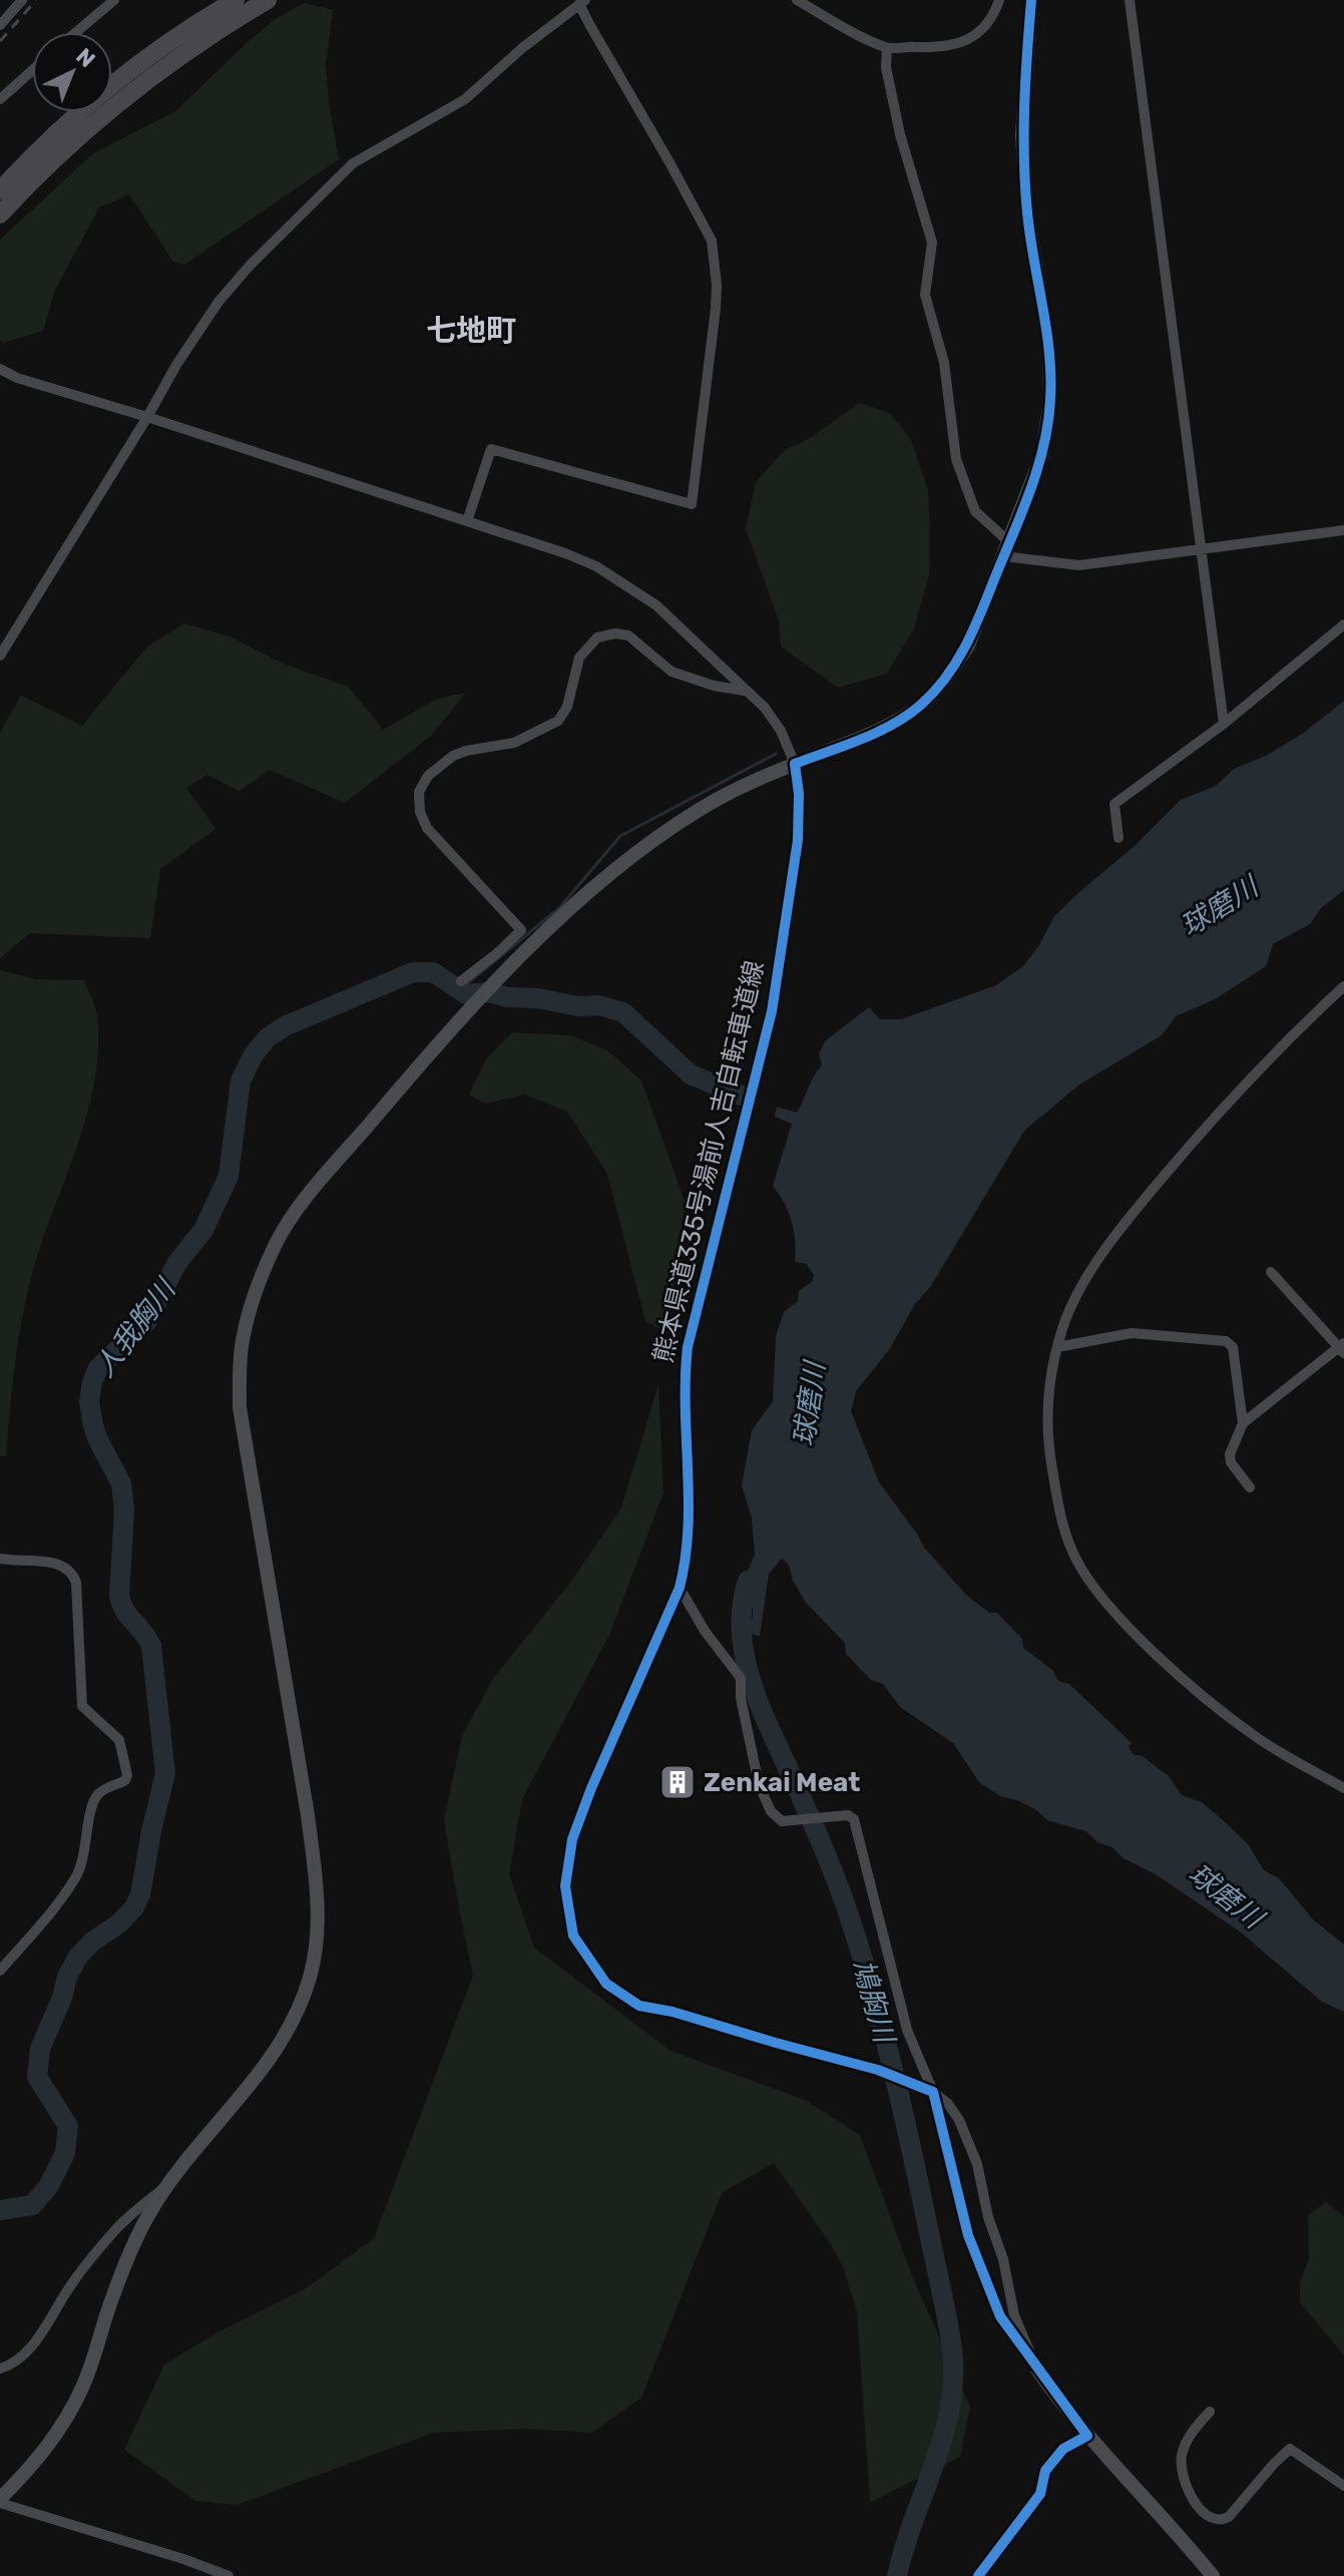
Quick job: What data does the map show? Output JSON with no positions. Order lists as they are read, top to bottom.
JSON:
{
  "streets": {
    "main road": ["熊本県道335号湯前人吉自転車道線"]
  },
  "districts": ["七地町"],
  "water": ["球磨川", "人我胸川", "鳩胸川"],
  "places": {
    "building": ["Zenkai Meat"]
  },
  "north": "top right"
}
